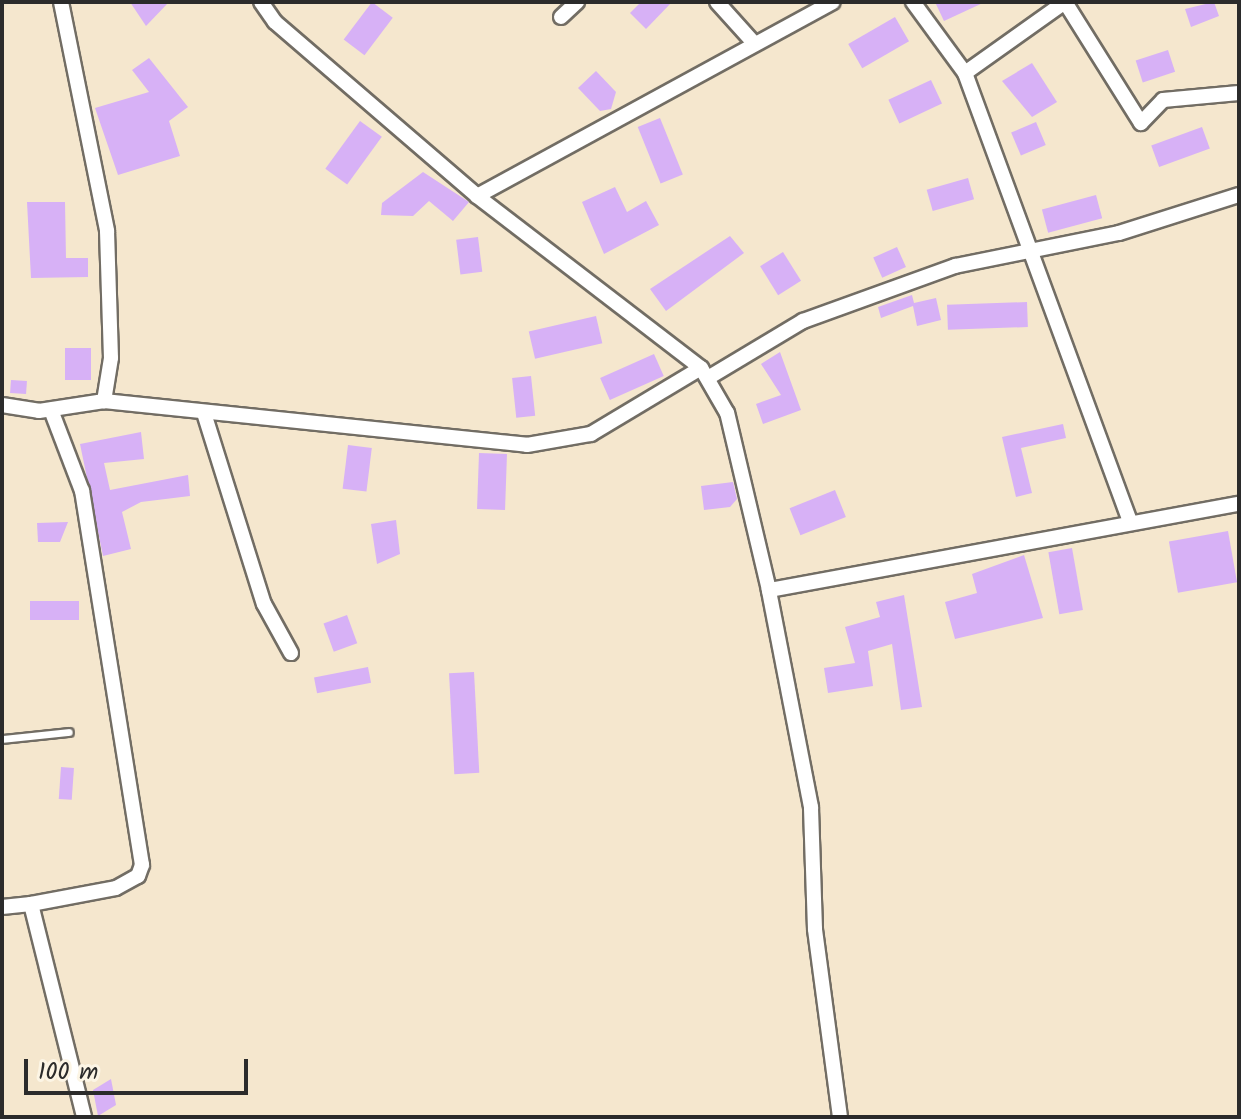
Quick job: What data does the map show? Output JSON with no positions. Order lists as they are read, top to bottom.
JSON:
{
  "scale_bar": "100 m"
}
